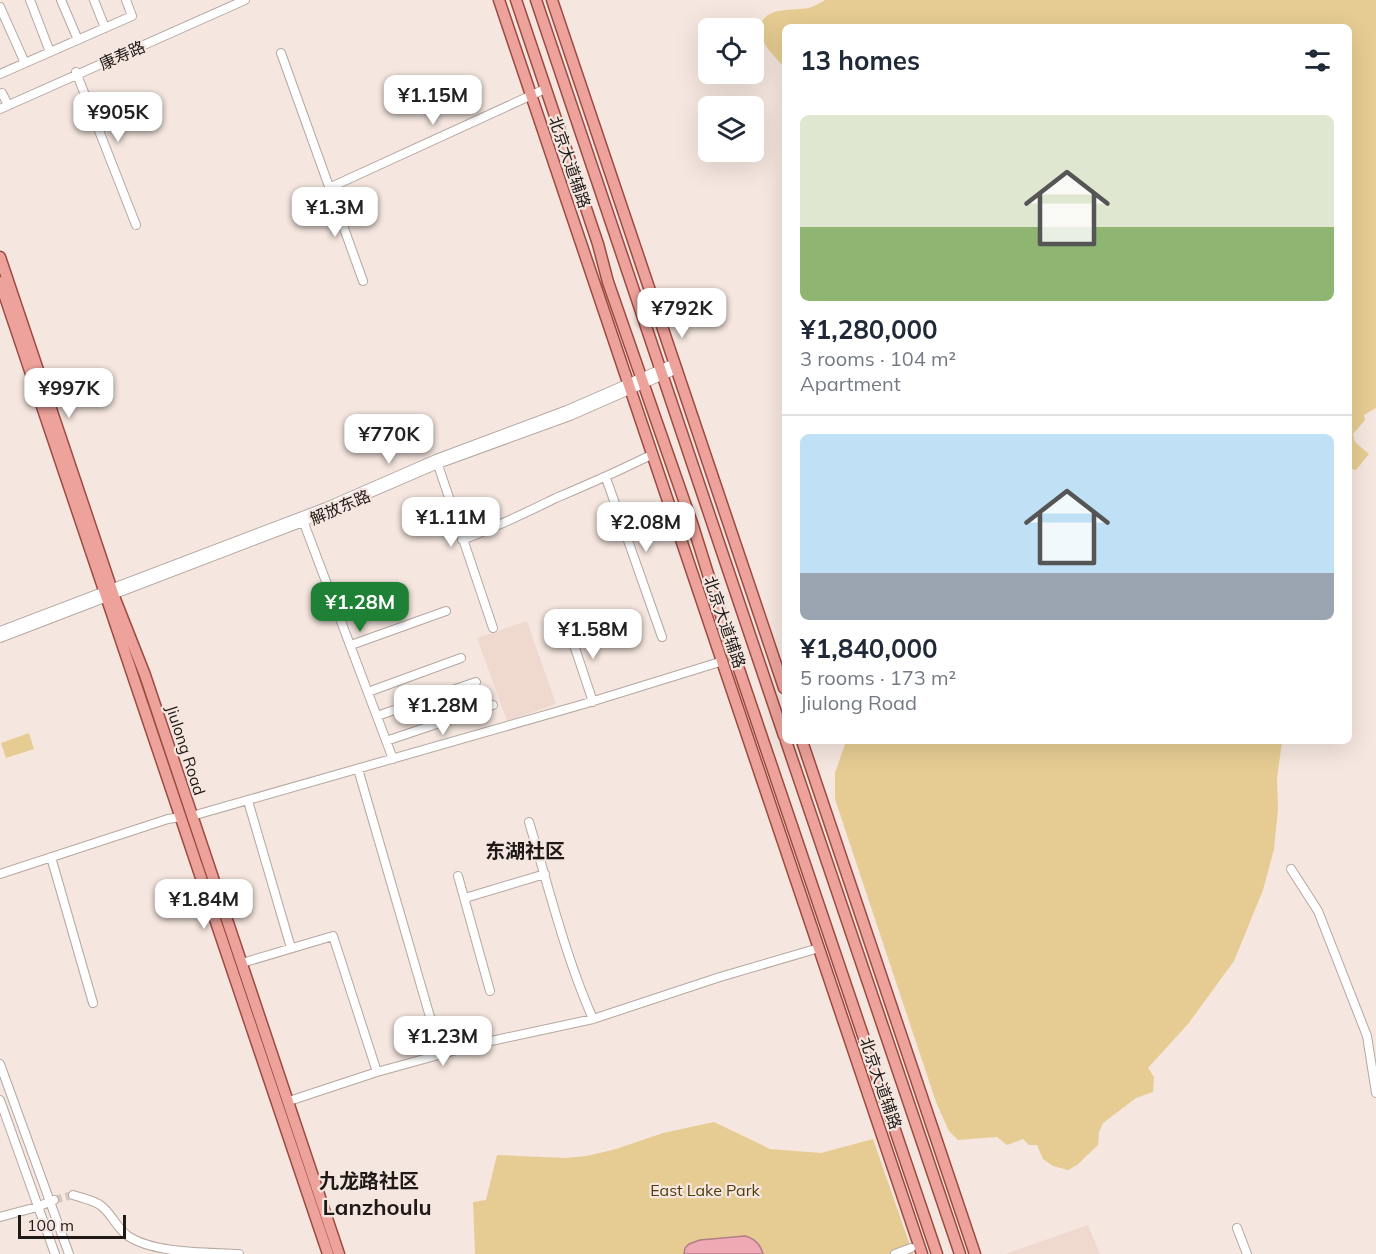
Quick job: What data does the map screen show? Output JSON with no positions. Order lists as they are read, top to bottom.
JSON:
{
  "streets": {
    "main road": ["北京大道辅路", "Jiulong Road"],
    "street": ["康寿路", "解放东路"]
  },
  "crossings": [
    ["北京大道辅路", "解放东路"],
    ["解放东路", "Jiulong Road"]
  ],
  "districts": ["东湖社区", "九龙路社区", "Lanzhoulu"],
  "parks": ["East Lake Park"],
  "scale_bar": "100 m",
  "page": {
    "heading": "13 homes",
    "price": [
      "¥1.15M",
      "¥905K",
      "¥1.3M",
      "¥792K",
      "¥997K",
      "¥770K",
      "¥1.11M",
      "¥2.08M",
      "¥1.28M",
      "¥1.58M",
      "¥1.28M",
      "¥1.84M",
      "¥1.23M"
    ],
    "list": [
      {
        "name": "¥1,280,000",
        "note": "3 rooms · 104 m² · Apartment"
      },
      {
        "name": "¥1,840,000",
        "note": "5 rooms · 173 m² · Jiulong Road"
      }
    ],
    "scale": "100 m"
  }
}
